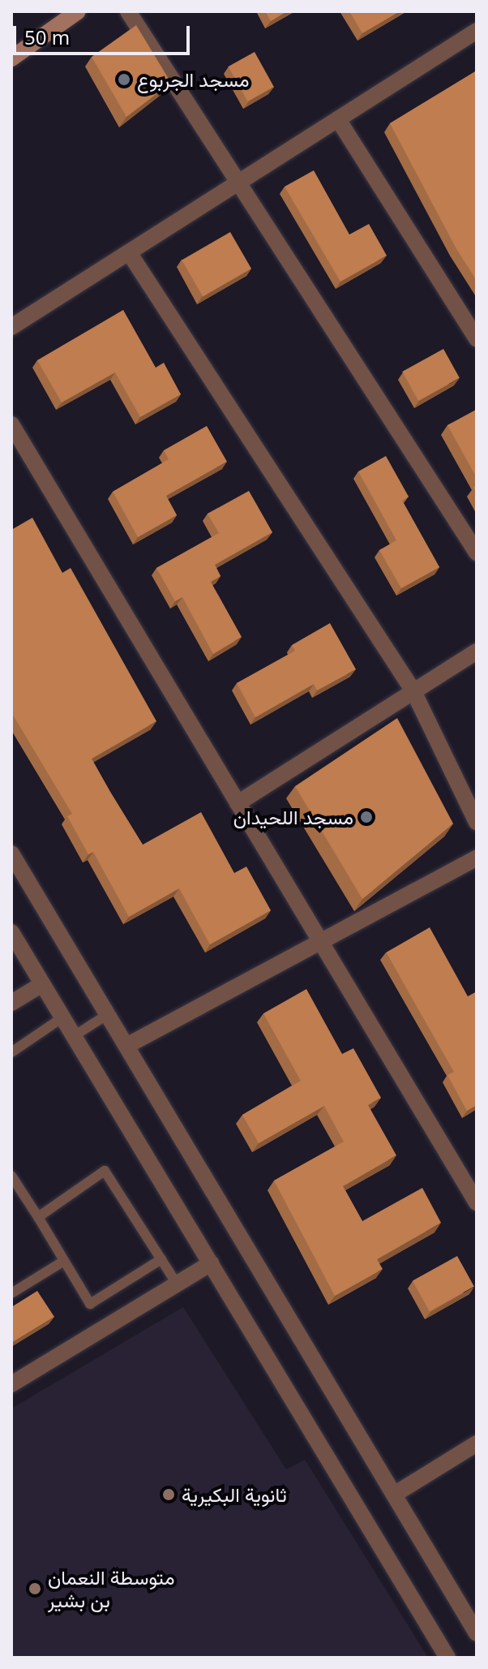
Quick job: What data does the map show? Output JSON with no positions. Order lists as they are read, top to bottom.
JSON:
{
  "places": [
    "مسجد الجربوع",
    "مسجد اللحيدان",
    "ثانوية البكيرية",
    "متوسطة النعمان بن بشير"
  ],
  "scale_bar": "50 m"
}
